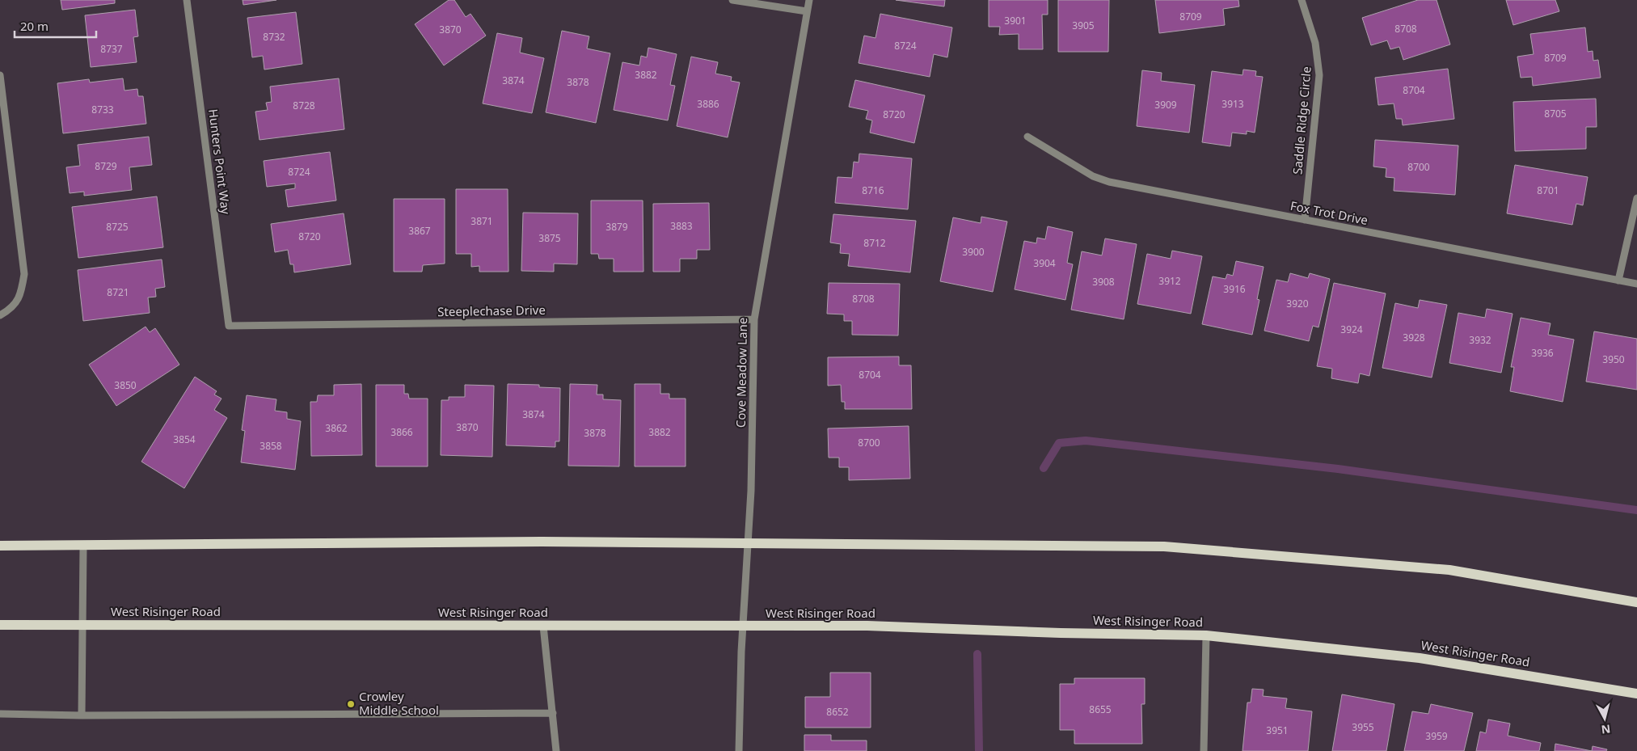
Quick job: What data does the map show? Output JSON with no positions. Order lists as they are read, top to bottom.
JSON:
{
  "streets": {
    "main road": ["West Risinger Road"],
    "street": [
      "Saddle Ridge Circle",
      "Hunters Point Way",
      "Fox Trot Drive",
      "Steeplechase Drive",
      "Cove Meadow Lane"
    ]
  },
  "crossings": [
    ["Saddle Ridge Circle", "Fox Trot Drive"],
    ["Hunters Point Way", "Steeplechase Drive"],
    ["Steeplechase Drive", "Cove Meadow Lane"],
    ["Cove Meadow Lane", "West Risinger Road"]
  ],
  "places": ["Crowley Middle School"],
  "house_numbers": [
    "8709",
    "3901",
    "3905",
    "8708",
    "3870",
    "8732",
    "8724",
    "8737",
    "8709",
    "3882",
    "3874",
    "3878",
    "8704",
    "3886",
    "3913",
    "3909",
    "8728",
    "8733",
    "8705",
    "8720",
    "8729",
    "8700",
    "8724",
    "8716",
    "8701",
    "3871",
    "3883",
    "8725",
    "3879",
    "3867",
    "8720",
    "3875",
    "8712",
    "3900",
    "3904",
    "3912",
    "3908",
    "3916",
    "8721",
    "8708",
    "3920",
    "3924",
    "3928",
    "3932",
    "3936",
    "3950",
    "8704",
    "3850",
    "3874",
    "3870",
    "3862",
    "3866",
    "3882",
    "3878",
    "3854",
    "8700",
    "3858",
    "8655",
    "8652",
    "3955",
    "3951",
    "3959"
  ],
  "scale_bar": "20 m",
  "north": "bottom"
}
